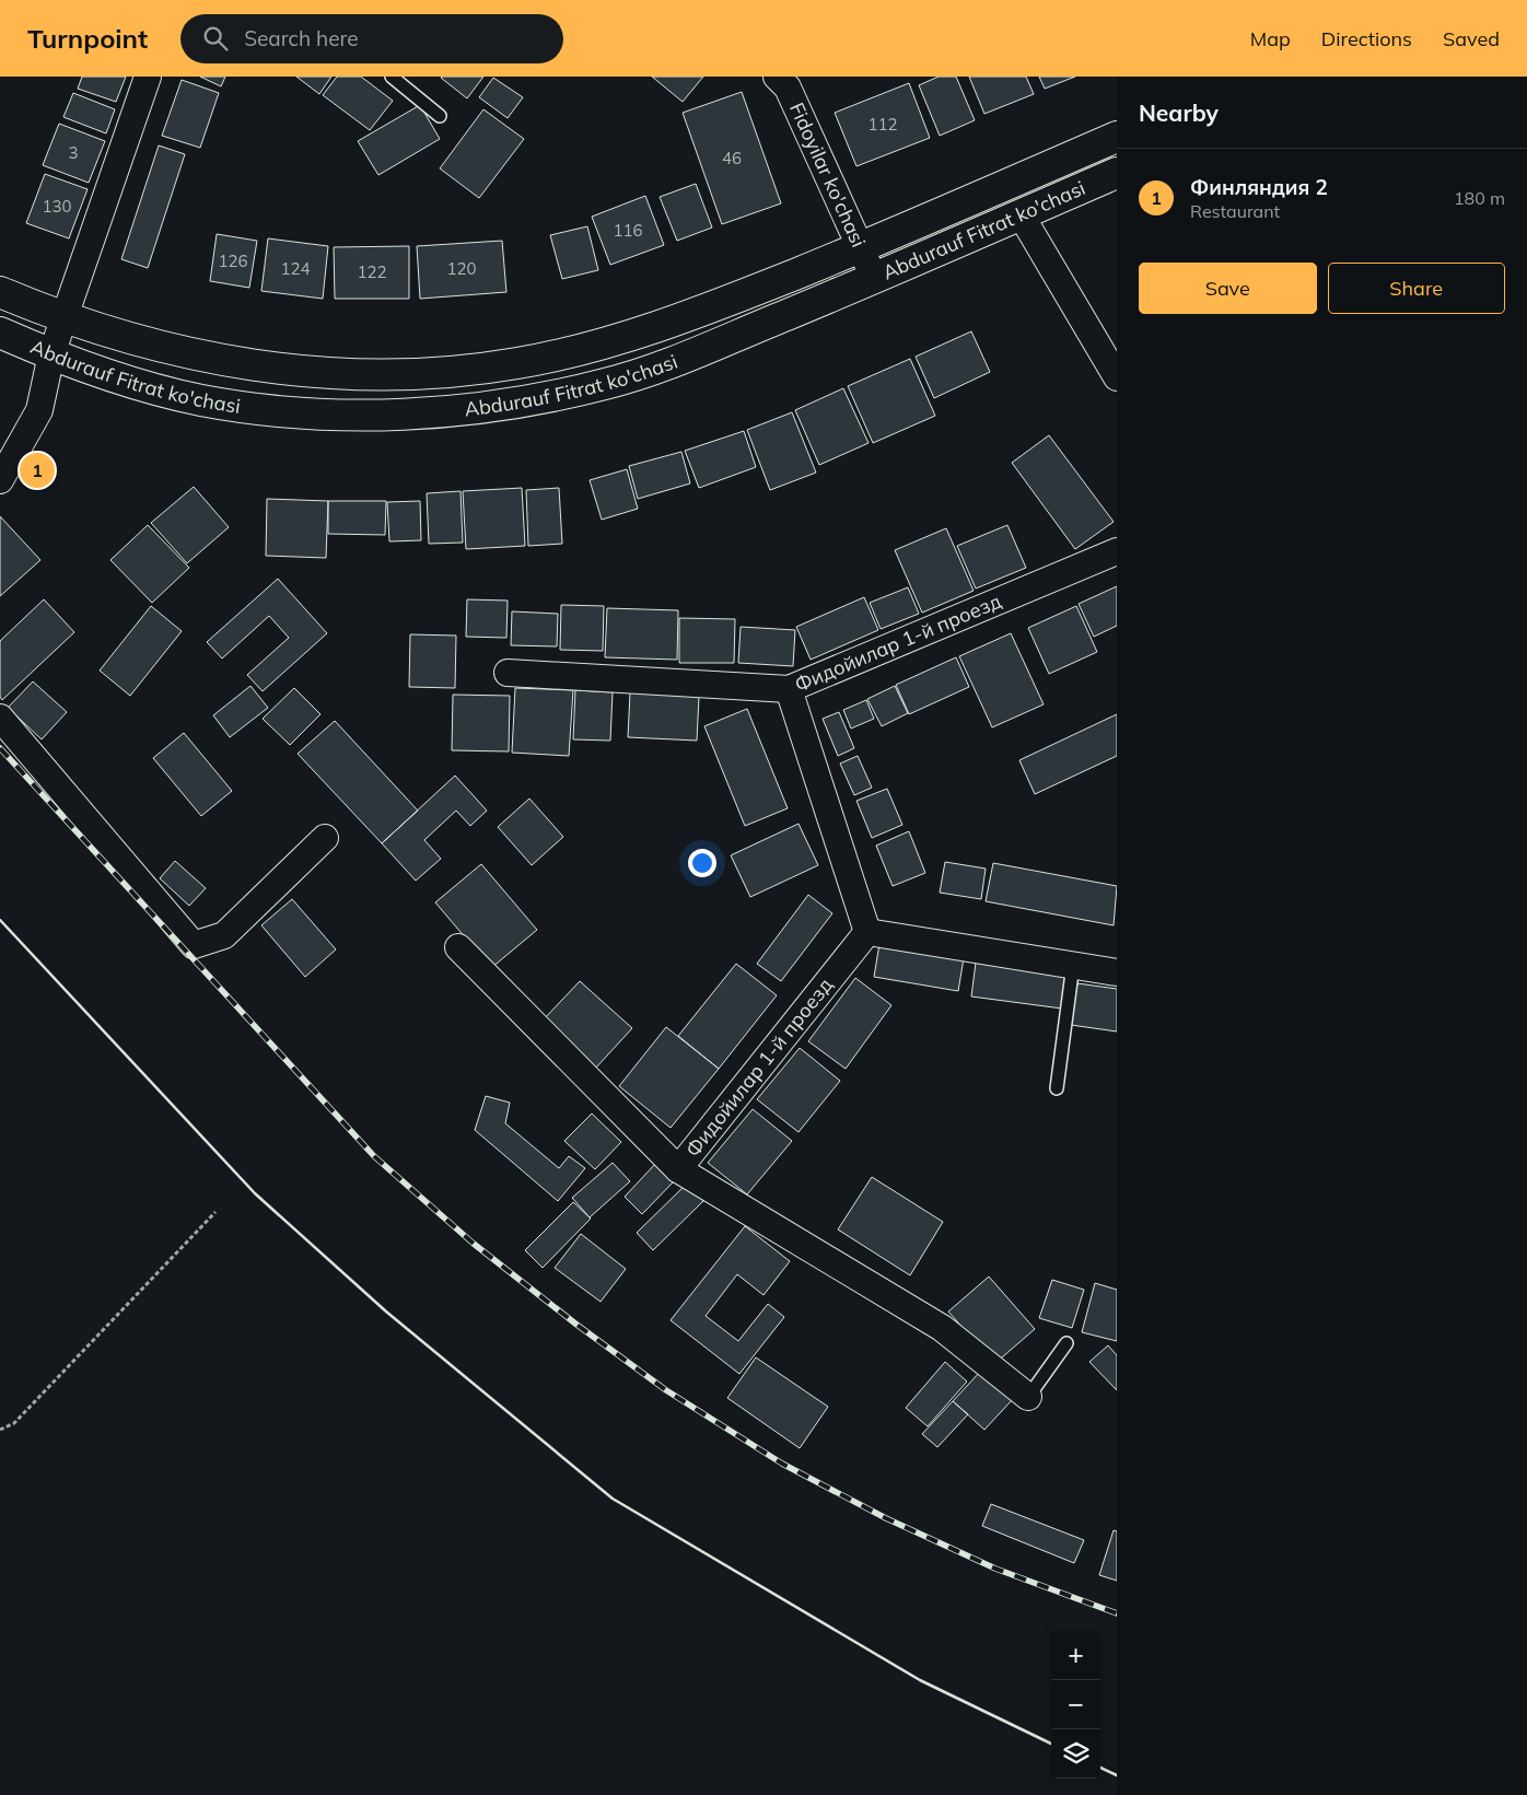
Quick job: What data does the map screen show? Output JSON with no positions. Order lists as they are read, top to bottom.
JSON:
{
  "streets": {
    "main road": ["Abdurauf Fitrat ko'chasi"],
    "street": ["Fidoyilar ko'chasi", "Фидойилар 1-й проезд"]
  },
  "crossings": [
    ["Fidoyilar ko'chasi", "Abdurauf Fitrat ko'chasi"]
  ],
  "house_numbers": [
    "112",
    "3",
    "46",
    "130",
    "116",
    "126",
    "124",
    "120",
    "122"
  ],
  "page": {
    "header": "Turnpoint",
    "search": "Search here",
    "nav": ["Map", "Directions", "Saved"],
    "heading": "Nearby",
    "list": [
      {
        "mark": "1",
        "name": "Финляндия 2",
        "note": "Restaurant",
        "value": "180 m"
      }
    ],
    "buttons": ["Save", "Share"],
    "pins": "1",
    "map_buttons": ["+", "−"]
  }
}
